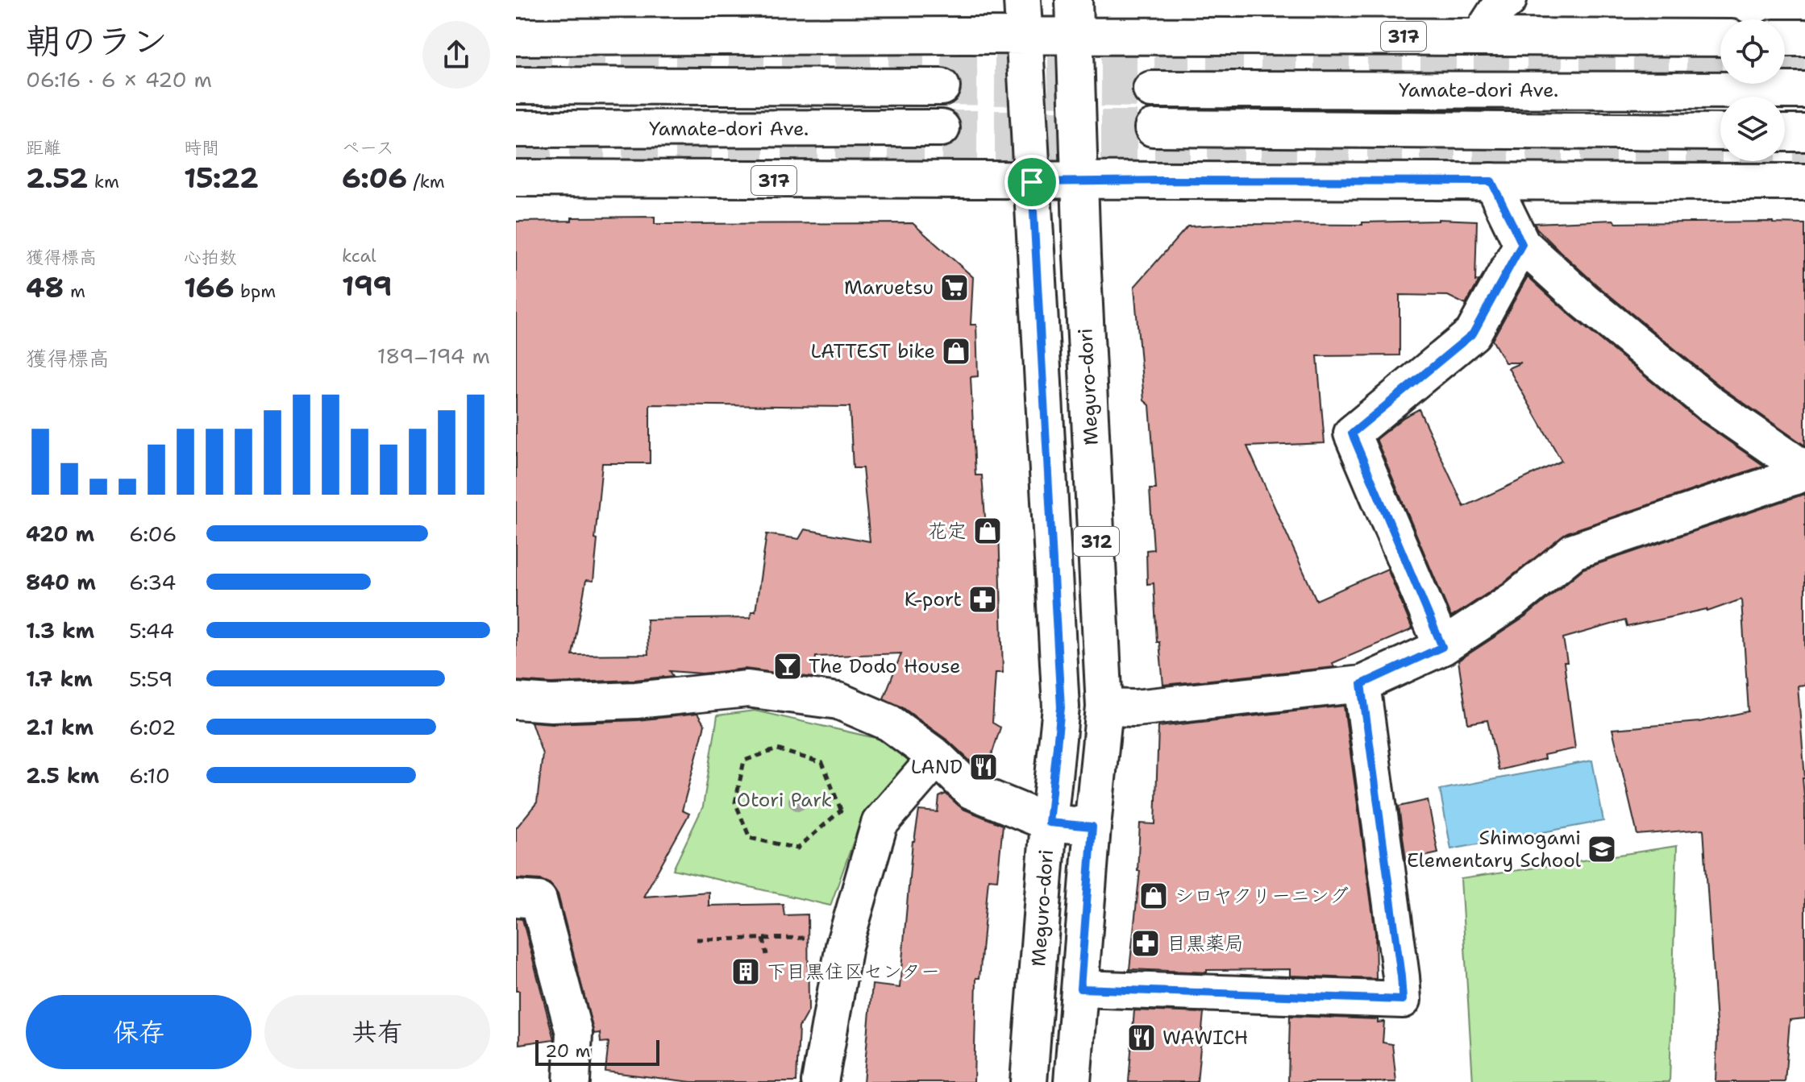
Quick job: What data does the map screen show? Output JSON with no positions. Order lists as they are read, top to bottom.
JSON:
{
  "streets": {
    "main road": [
      "317",
      "Yamate-dori Ave.",
      "Meguro-dori",
      "312"
    ]
  },
  "crossings": [
    ["317", "Meguro-dori"]
  ],
  "parks": ["Otori Park"],
  "places": {
    "supermarket": ["Maruetsu"],
    "shop": ["LATTEST bike", "花定", "シロヤクリーニング"],
    "pharmacy": ["K-port", "目黒薬局"],
    "bar": ["The Dodo House"],
    "restaurant": ["LAND", "WAWICH"],
    "school or university": ["Shimogami Elementary School"],
    "building": ["下目黒住区センター"]
  },
  "scale_bar": "20 m",
  "page": {
    "heading": ["朝のラン", "06:16 · 6 × 420 m"],
    "stats": [
      ["距離", "2.52 km"],
      ["時間", "15:22"],
      ["ペース", "6:06 /km"],
      ["獲得標高", "48 m"],
      ["心拍数", "166 bpm"],
      ["kcal", "199"]
    ],
    "chart": ["獲得標高", "189–194 m"],
    "list": [
      {
        "name": "420 m",
        "note": "6:06"
      },
      {
        "name": "840 m",
        "note": "6:34"
      },
      {
        "name": "1.3 km",
        "note": "5:44"
      },
      {
        "name": "1.7 km",
        "note": "5:59"
      },
      {
        "name": "2.1 km",
        "note": "6:02"
      },
      {
        "name": "2.5 km",
        "note": "6:10"
      }
    ],
    "buttons": ["保存", "共有"],
    "scale": "20 m"
  }
}
